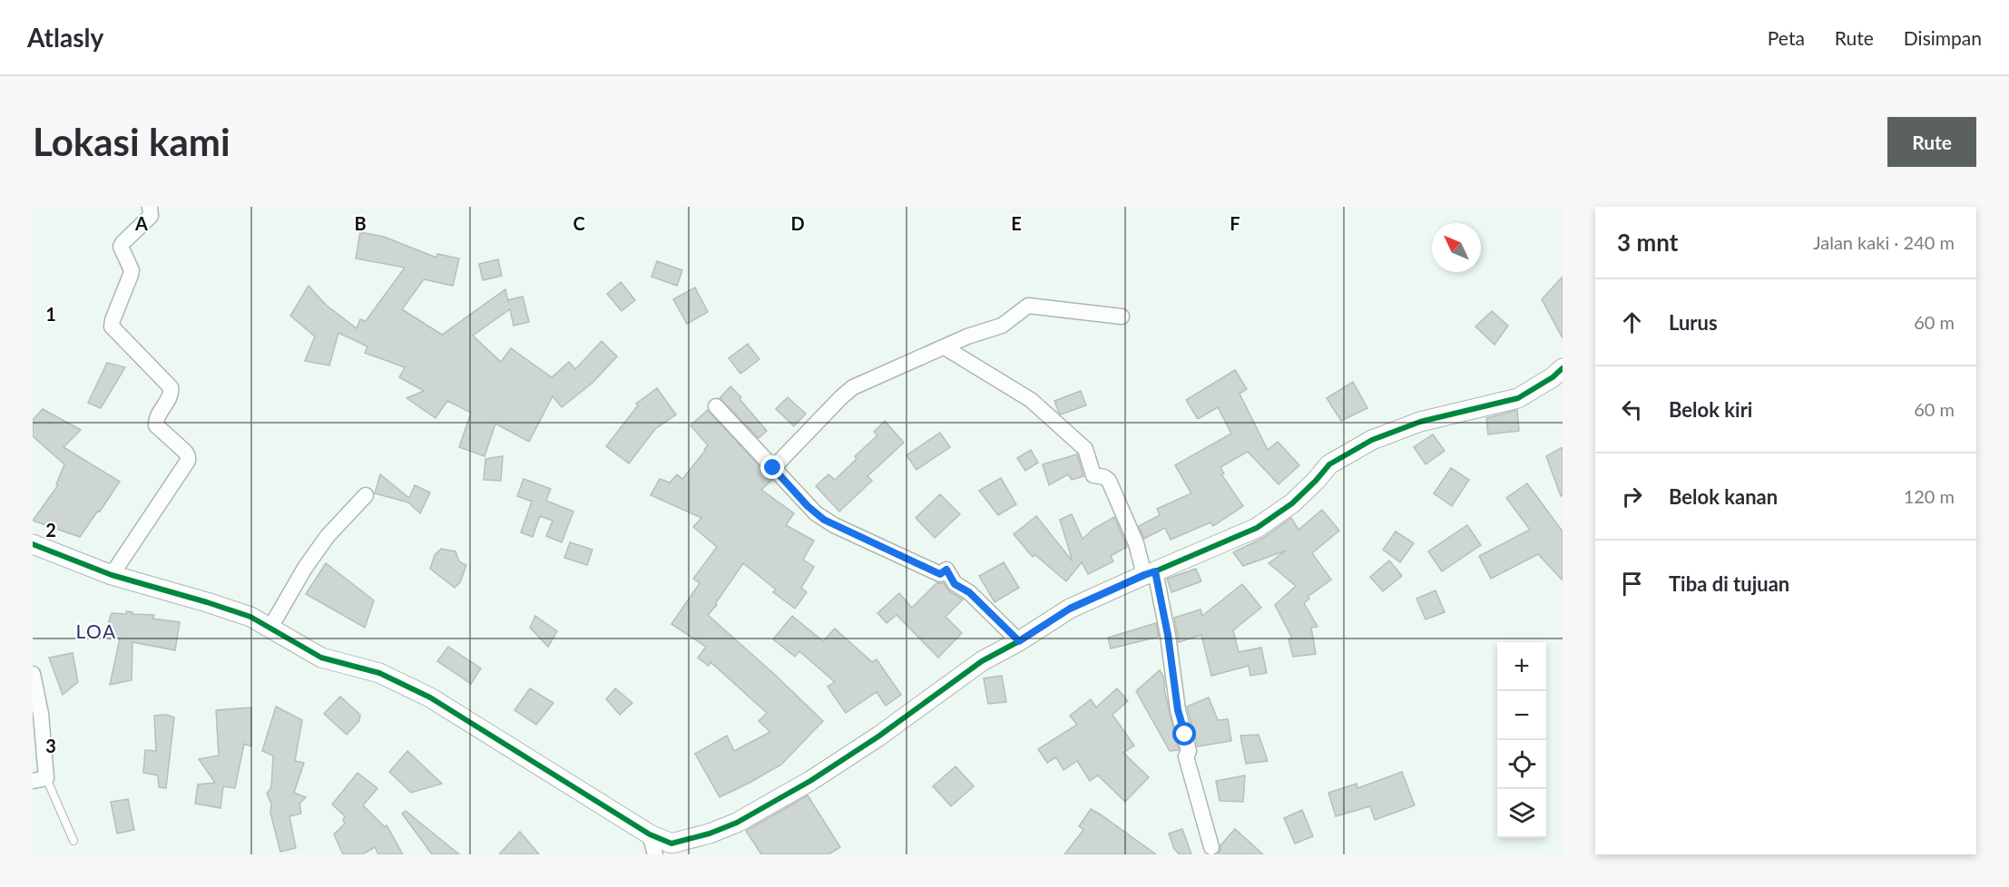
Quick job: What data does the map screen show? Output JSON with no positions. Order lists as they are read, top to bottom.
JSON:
{
  "districts": ["LOA"],
  "north": "top left",
  "page": {
    "header": "Atlasly",
    "nav": ["Peta", "Rute", "Disimpan"],
    "buttons": "Rute",
    "title": "Lokasi kami",
    "heading": ["3 mnt", "Jalan kaki · 240 m"],
    "list": [
      ["Lurus", "60 m"],
      ["Belok kiri", "60 m"],
      ["Belok kanan", "120 m"],
      "Tiba di tujuan"
    ],
    "map_buttons": ["+", "−"]
  },
  "grid": {
    "columns": [
      "A",
      "B",
      "C",
      "D",
      "E",
      "F"
    ],
    "rows": ["1", "2", "3"]
  }
}
